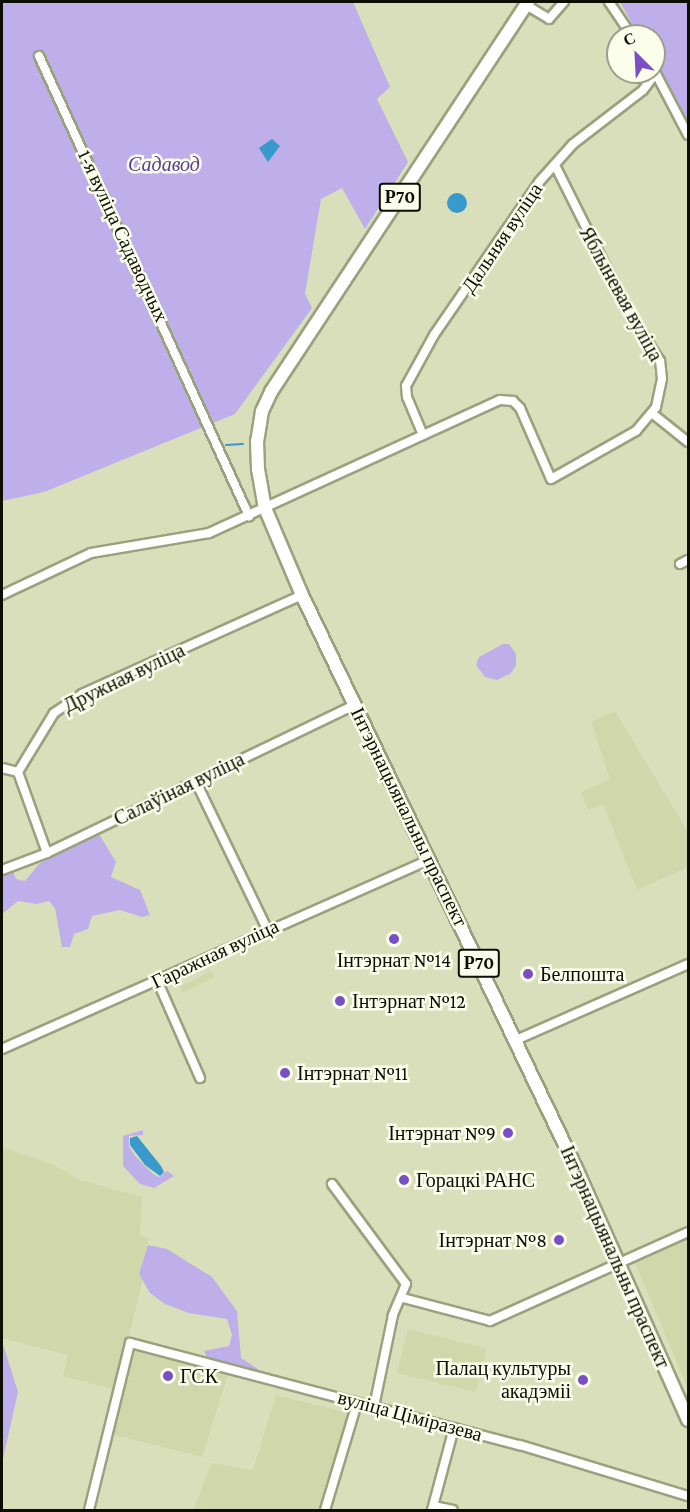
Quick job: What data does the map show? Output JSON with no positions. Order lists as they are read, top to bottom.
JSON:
{
  "streets": {
    "main road": ["Р70", "Інтэрнацыянальны праспект"],
    "street": [
      "1-я вуліца Садаводчых",
      "Дальняя вуліца",
      "Яблыневая вуліца",
      "Дружная вуліца",
      "Салаўіная вуліца",
      "Гаражная вуліца",
      "вуліца Ціміразева"
    ]
  },
  "crossings": [
    ["Р70", "Інтэрнацыянальны праспект"],
    ["Дальняя вуліца", "Яблыневая вуліца"],
    ["Дружная вуліца", "Інтэрнацыянальны праспект"],
    ["Салаўіная вуліца", "Інтэрнацыянальны праспект"],
    ["Інтэрнацыянальны праспект", "Гаражная вуліца"]
  ],
  "parks": ["Садавод"],
  "places": [
    "Інтэрнат №14",
    "Белпошта",
    "Інтэрнат №12",
    "Інтэрнат №11",
    "Інтэрнат №9",
    "Горацкі РАНС",
    "Інтэрнат №8",
    "ГСК",
    "Палац культуры акадэміі"
  ],
  "north": "top left"
}
